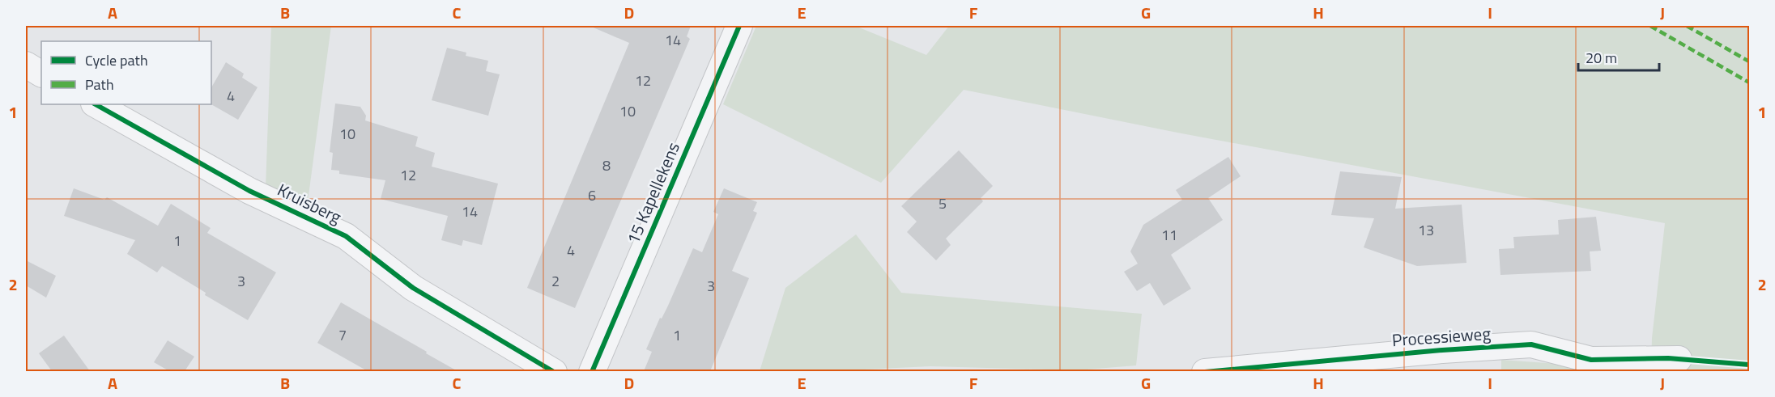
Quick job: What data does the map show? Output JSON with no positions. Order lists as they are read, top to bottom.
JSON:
{
  "streets": {
    "street": ["15 Kapellekens", "Kruisberg", "Processieweg"]
  },
  "house_numbers": [
    "14",
    "12",
    "4",
    "10",
    "10",
    "8",
    "12",
    "6",
    "5",
    "14",
    "13",
    "11",
    "1",
    "4",
    "3",
    "2",
    "3",
    "7",
    "1"
  ],
  "legend": ["Cycle path", "Path"],
  "scale_bar": "20 m",
  "grid": {
    "columns": [
      "A",
      "B",
      "C",
      "D",
      "E",
      "F",
      "G",
      "H",
      "I",
      "J"
    ],
    "rows": ["1", "2"]
  }
}
